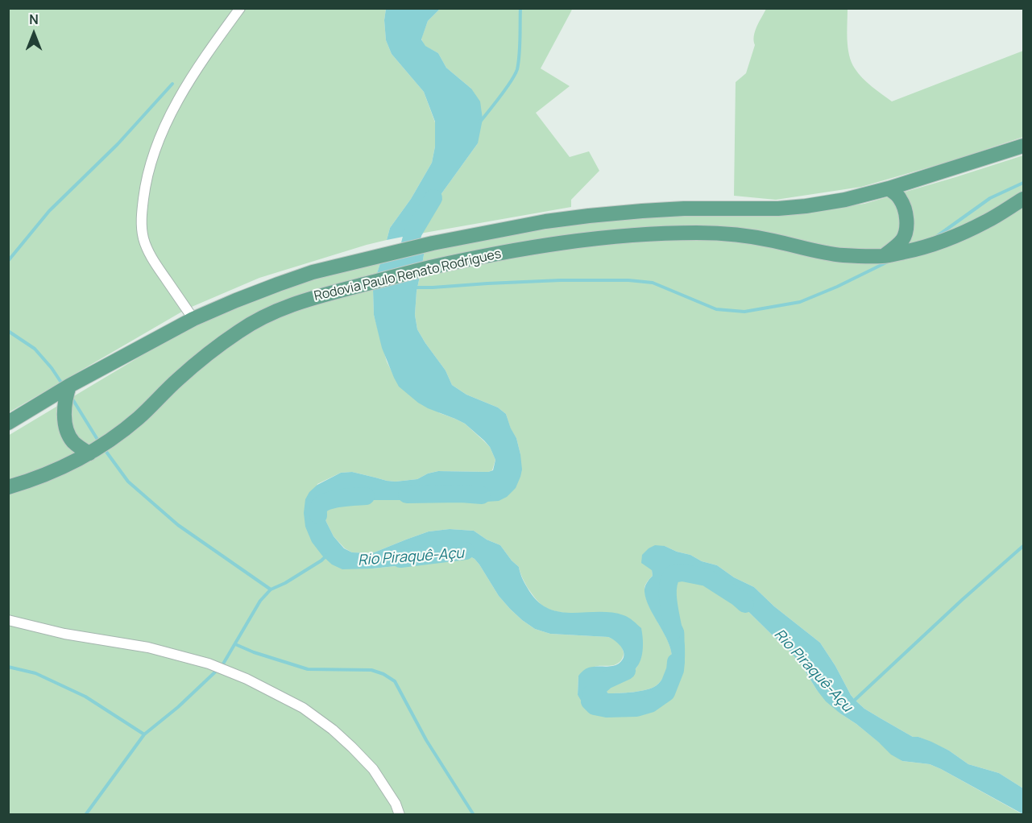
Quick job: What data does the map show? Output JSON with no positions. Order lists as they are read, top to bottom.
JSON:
{
  "streets": {
    "main road": ["Rodovia Paulo Renato Rodrigues"]
  },
  "water": ["Rio Piraquê-Açu"],
  "north": "top"
}
